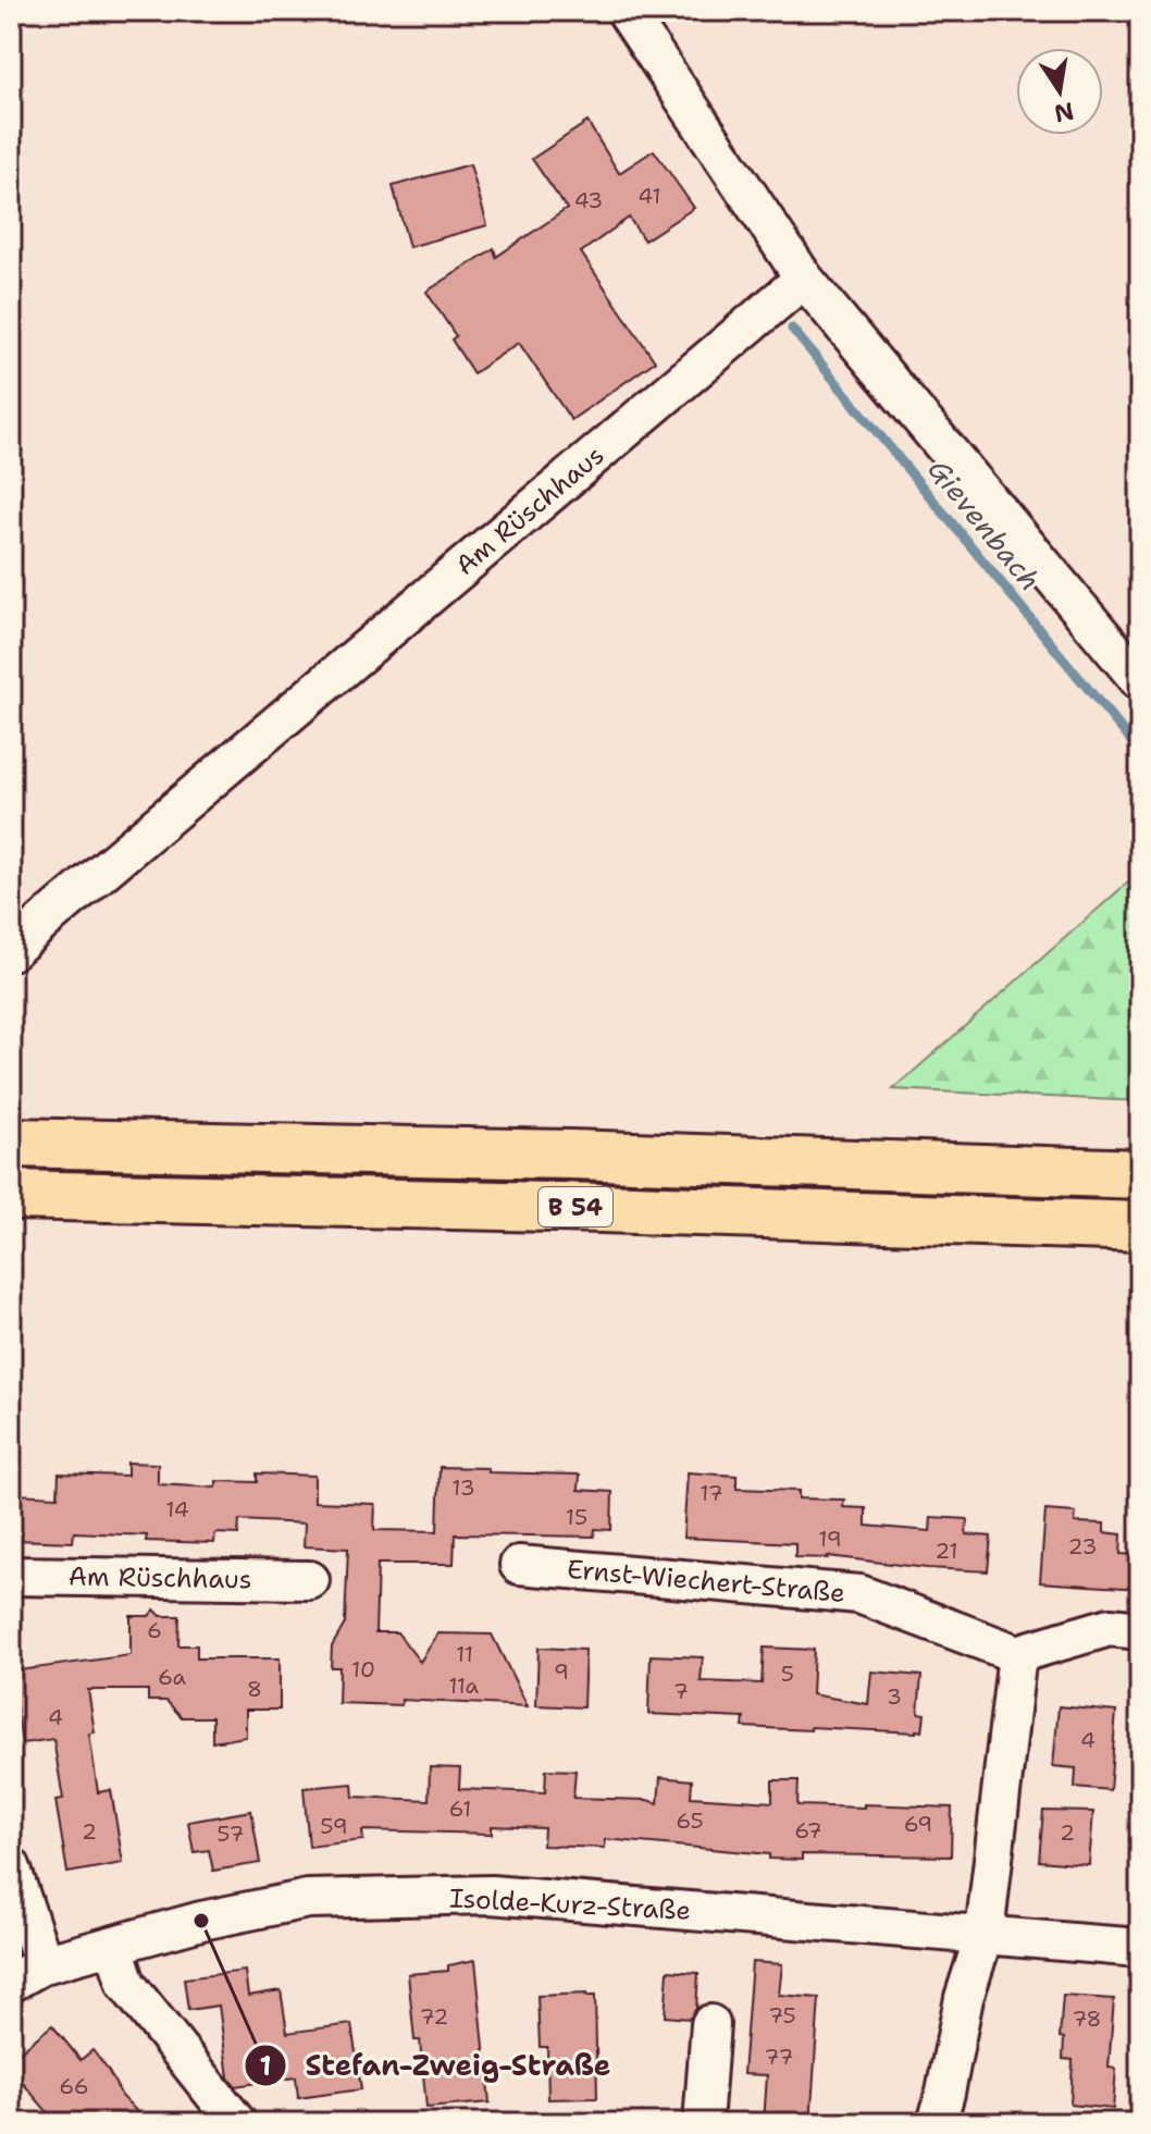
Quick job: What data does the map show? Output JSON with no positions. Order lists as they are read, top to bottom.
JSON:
{
  "streets": {
    "highway": ["B 54"],
    "street": ["Am Rüschhaus", "Ernst-Wiechert-Straße", "Isolde-Kurz-Straße"]
  },
  "water": ["Gievenbach"],
  "places": ["Stefan-Zweig-Straße"],
  "house_numbers": [
    "41",
    "43",
    "13",
    "17",
    "14",
    "15",
    "19",
    "23",
    "21",
    "6",
    "11",
    "10",
    "9",
    "5",
    "6a",
    "11a",
    "8",
    "7",
    "3",
    "4",
    "4",
    "61",
    "65",
    "69",
    "59",
    "67",
    "2",
    "2",
    "57",
    "75",
    "72",
    "78",
    "77",
    "66"
  ],
  "north": "bottom"
}
